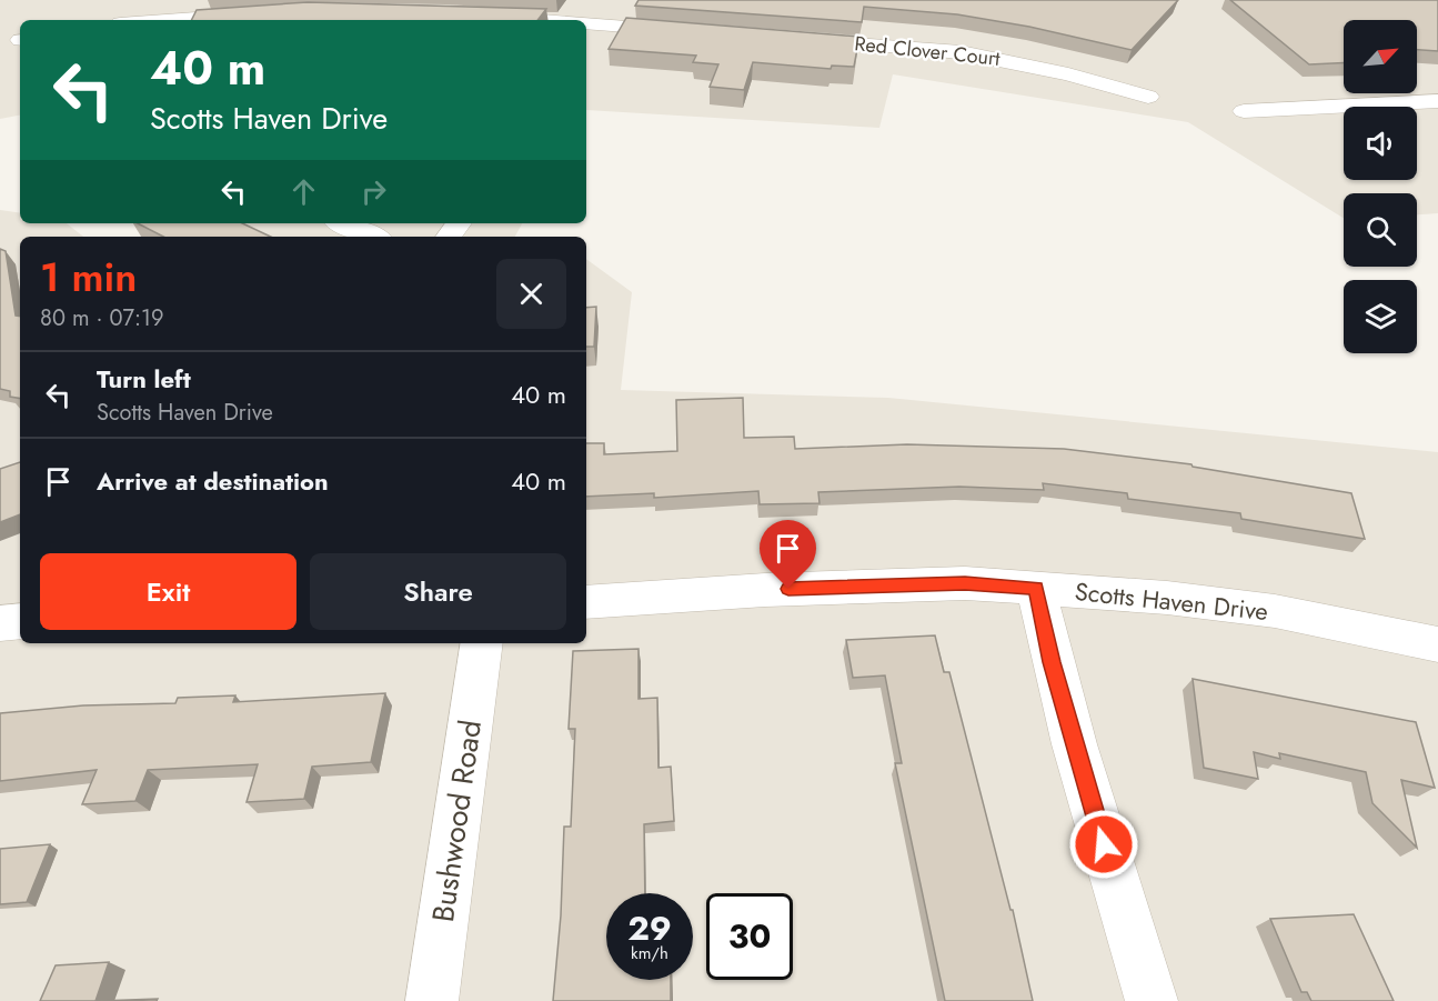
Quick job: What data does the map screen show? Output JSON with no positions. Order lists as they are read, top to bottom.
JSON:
{
  "streets": {
    "street": ["Red Clover Court", "Scotts Haven Drive", "Bushwood Road"]
  },
  "north": "top right",
  "page": {
    "turn": ["40 m", "Scotts Haven Drive"],
    "heading": ["1 min", "80 m · 07:19"],
    "list": [
      {
        "name": "Turn left",
        "note": "Scotts Haven Drive",
        "value": "40 m"
      },
      {
        "name": "Arrive at destination",
        "value": "40 m"
      }
    ],
    "buttons": ["Exit", "Share"],
    "speed": "29 km/h",
    "limit": "30"
  }
}
